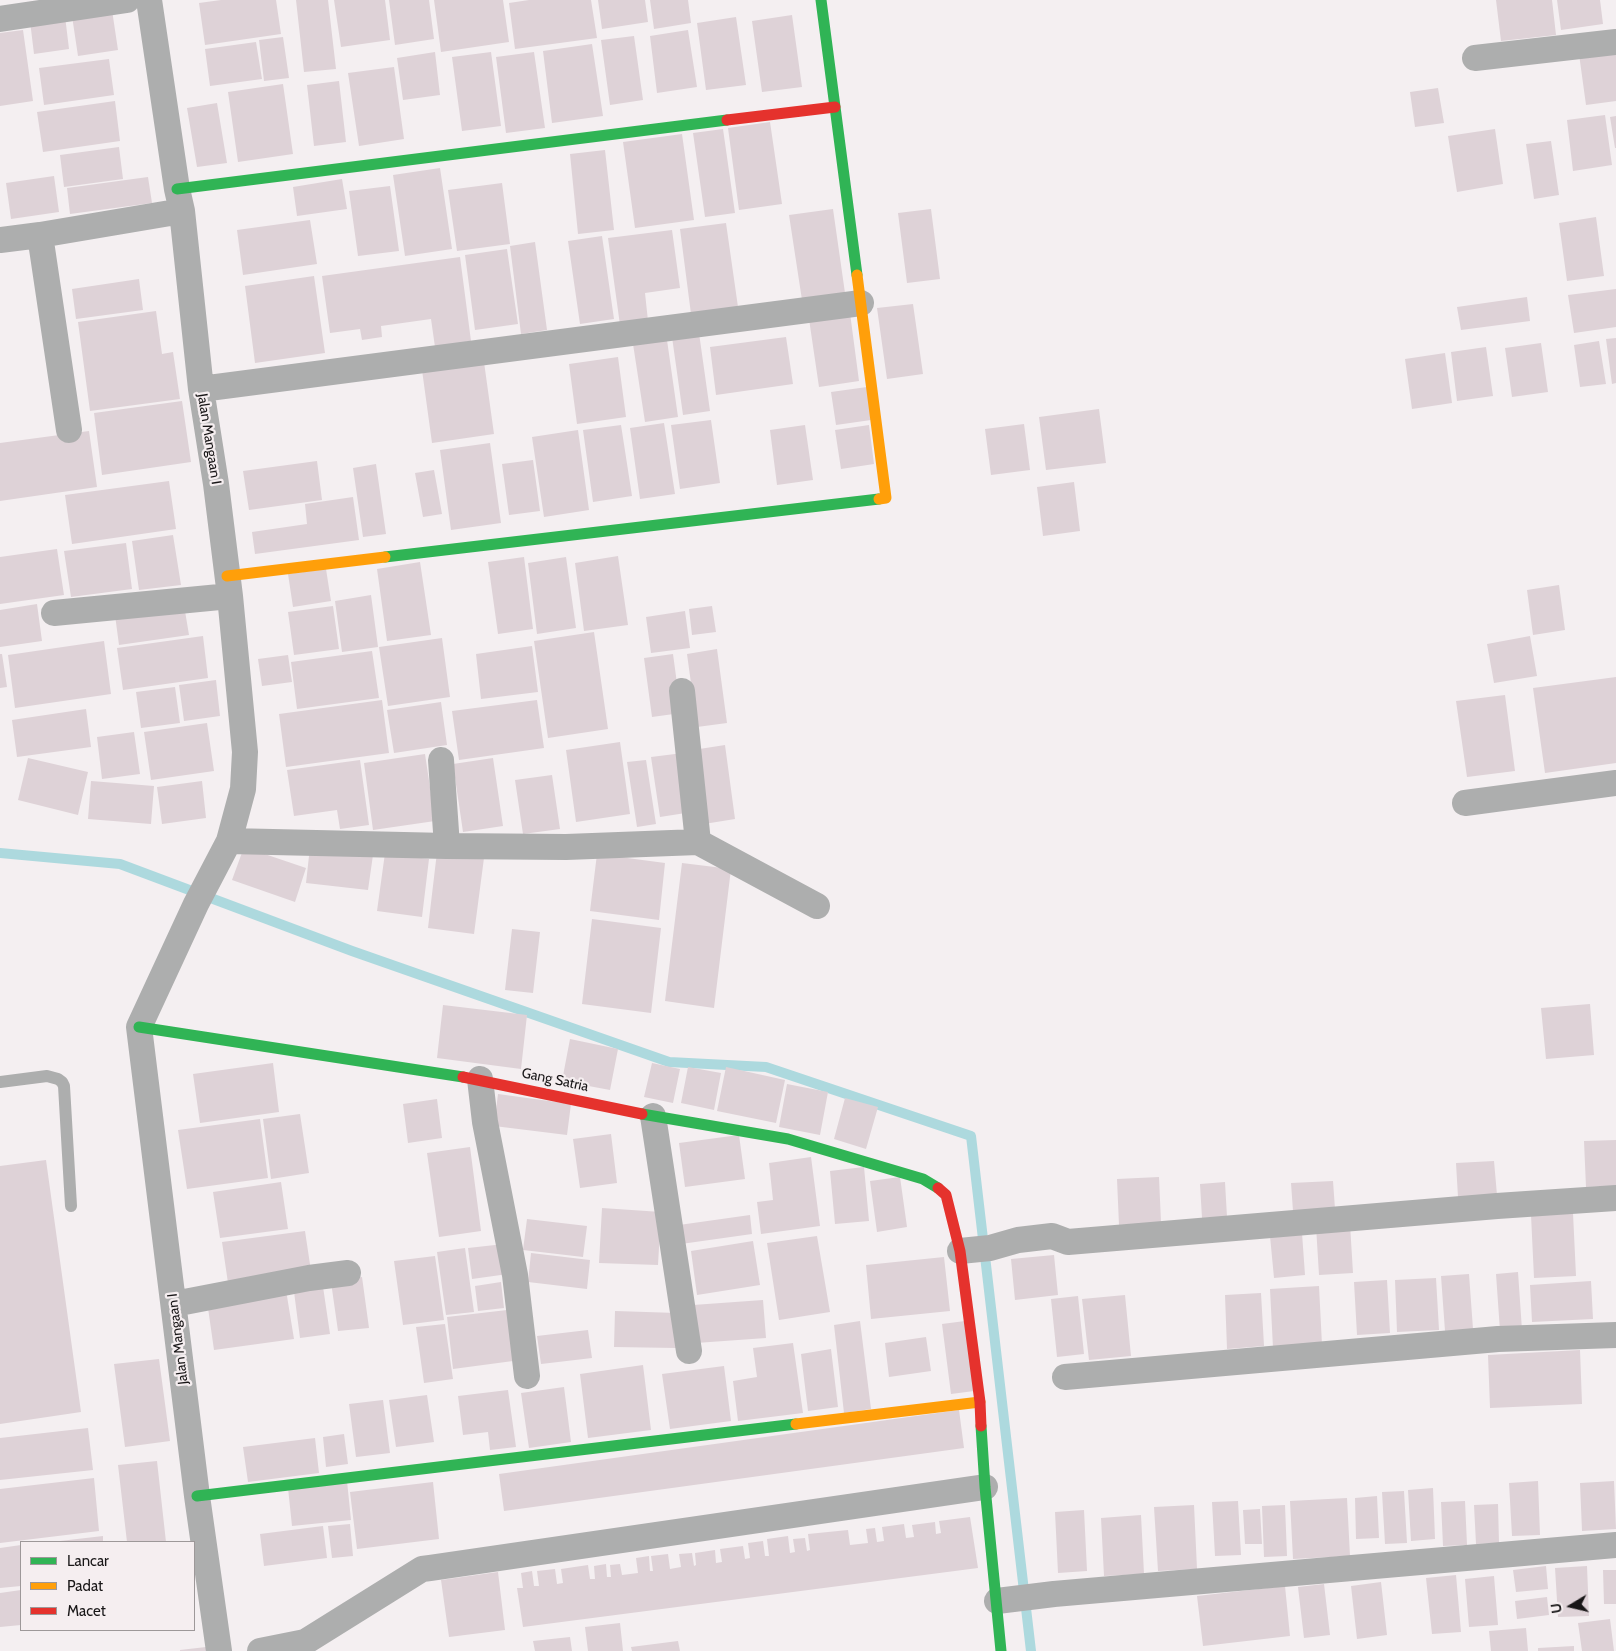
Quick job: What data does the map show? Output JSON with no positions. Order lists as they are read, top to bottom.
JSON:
{
  "streets": {
    "street": ["Jalan Mangaan I", "Gang Satria"]
  },
  "crossings": [
    ["Jalan Mangaan I", "Gang Satria"]
  ],
  "legend": ["Lancar", "Padat", "Macet"],
  "north": "left"
}
